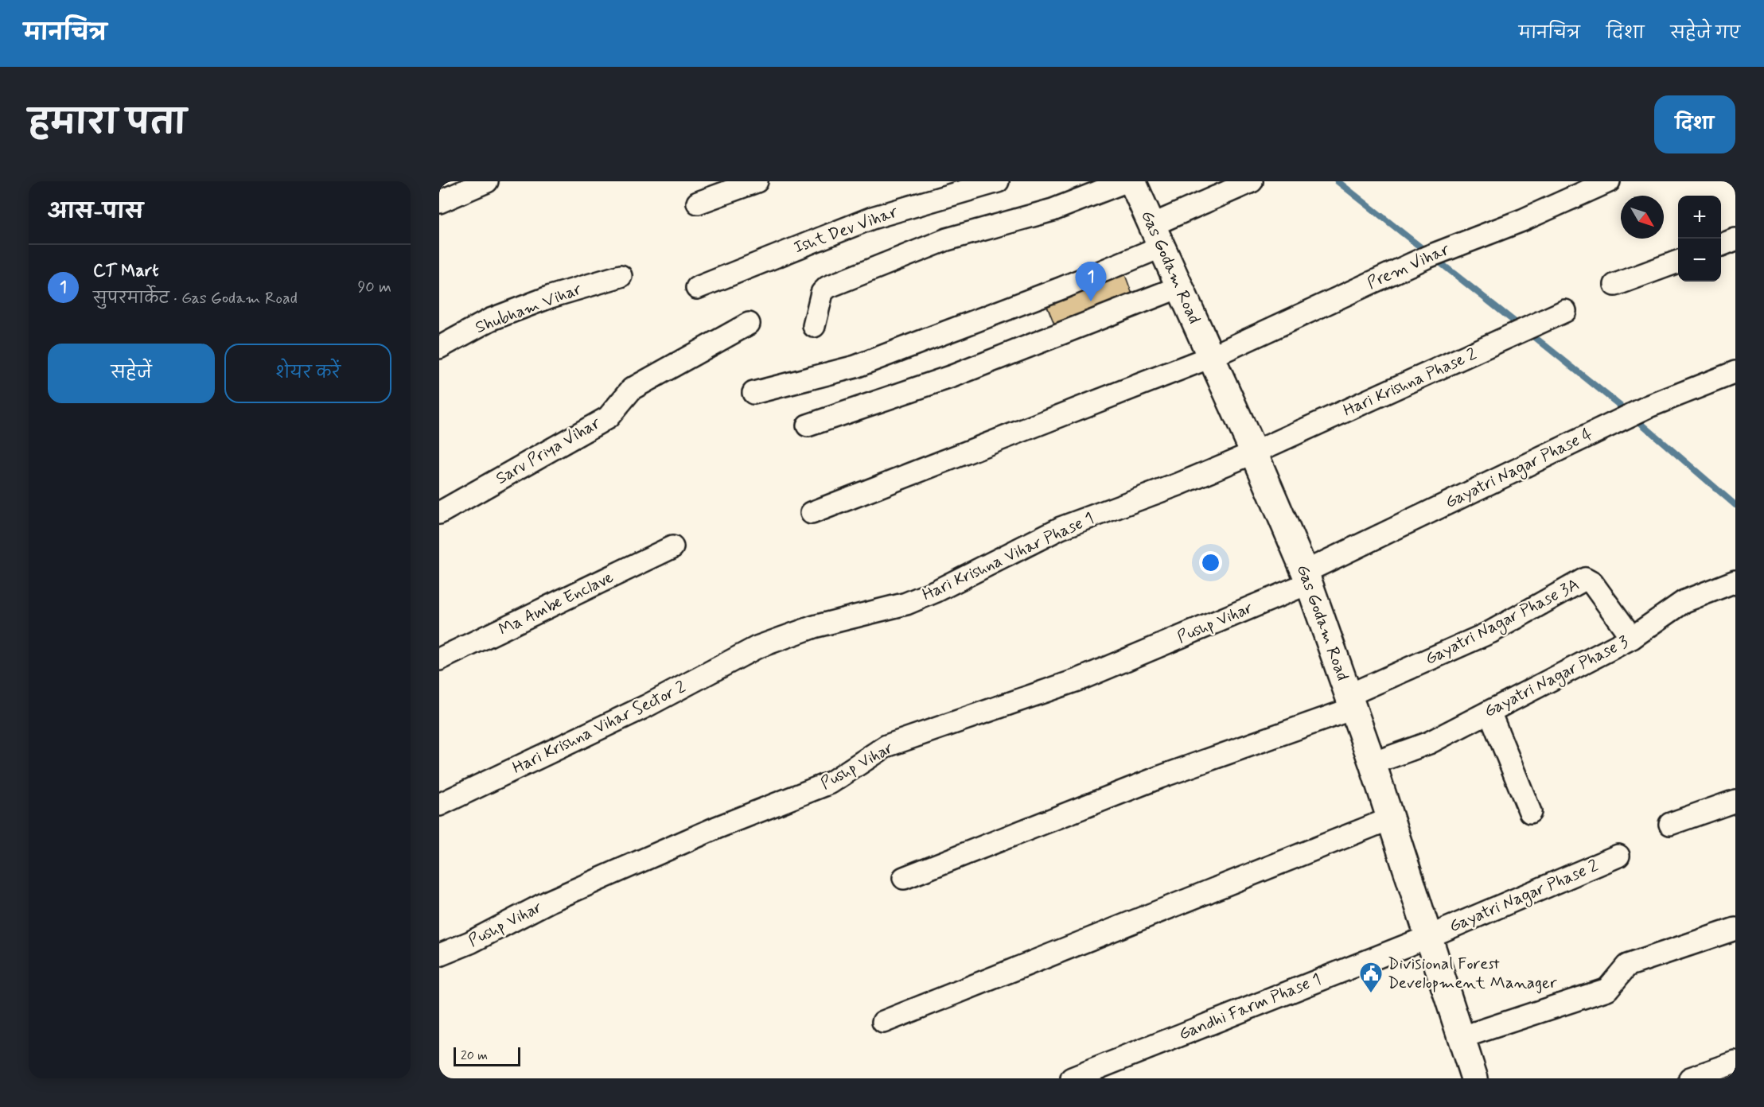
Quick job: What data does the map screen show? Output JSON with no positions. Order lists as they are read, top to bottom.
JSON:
{
  "streets": {
    "main road": ["Gas Godam Road"],
    "street": [
      "Isht Dev Vihar",
      "Prem Vihar",
      "Shubham Vihar",
      "Hari Krishna Phase 2",
      "Sarv Priya Vihar",
      "Gayatri Nagar Phase 4",
      "Hari Krishna Vihar Phase 1",
      "Ma Ambe Enclave",
      "Gayatri Nagar Phase 3A",
      "Pushp Vihar",
      "Gayatri Nagar Phase 3",
      "Hari Krishna Vihar Sector 2",
      "Gayatri Nagar Phase 2",
      "Gandhi Farm Phase 1"
    ]
  },
  "crossings": [
    ["Prem Vihar", "Gas Godam Road"],
    ["Gas Godam Road", "Hari Krishna Phase 2"],
    ["Gas Godam Road", "Gayatri Nagar Phase 4"],
    ["Gas Godam Road", "Hari Krishna Vihar Phase 1"],
    ["Gas Godam Road", "Gayatri Nagar Phase 3A"],
    ["Gas Godam Road", "Pushp Vihar"],
    ["Gas Godam Road", "Gayatri Nagar Phase 3"],
    ["Gas Godam Road", "Gayatri Nagar Phase 2"],
    ["Gas Godam Road", "Gandhi Farm Phase 1"],
    ["Hari Krishna Phase 2", "Hari Krishna Vihar Phase 1"],
    ["Gayatri Nagar Phase 4", "Pushp Vihar"],
    ["Hari Krishna Vihar Phase 1", "Hari Krishna Vihar Sector 2"],
    ["Gayatri Nagar Phase 3A", "Gayatri Nagar Phase 3"],
    ["Gayatri Nagar Phase 2", "Gandhi Farm Phase 1"]
  ],
  "places": {
    "public building": ["Divisional Forest Development Manager"]
  },
  "scale_bar": "20 m",
  "north": "bottom right",
  "page": {
    "header": "मानचित्र",
    "nav": ["मानचित्र", "दिशा", "सहेजे गए"],
    "title": "हमारा पता",
    "buttons": [
      "दिशा",
      ["सहेजें", "शेयर करें"]
    ],
    "heading": "आस-पास",
    "map_buttons": ["+", "−"],
    "list": [
      {
        "mark": "1",
        "name": "CT Mart",
        "note": "सुपरमार्केट · Gas Godam Road",
        "value": "90 m"
      }
    ],
    "pins": "1",
    "scale": "20 m"
  }
}
